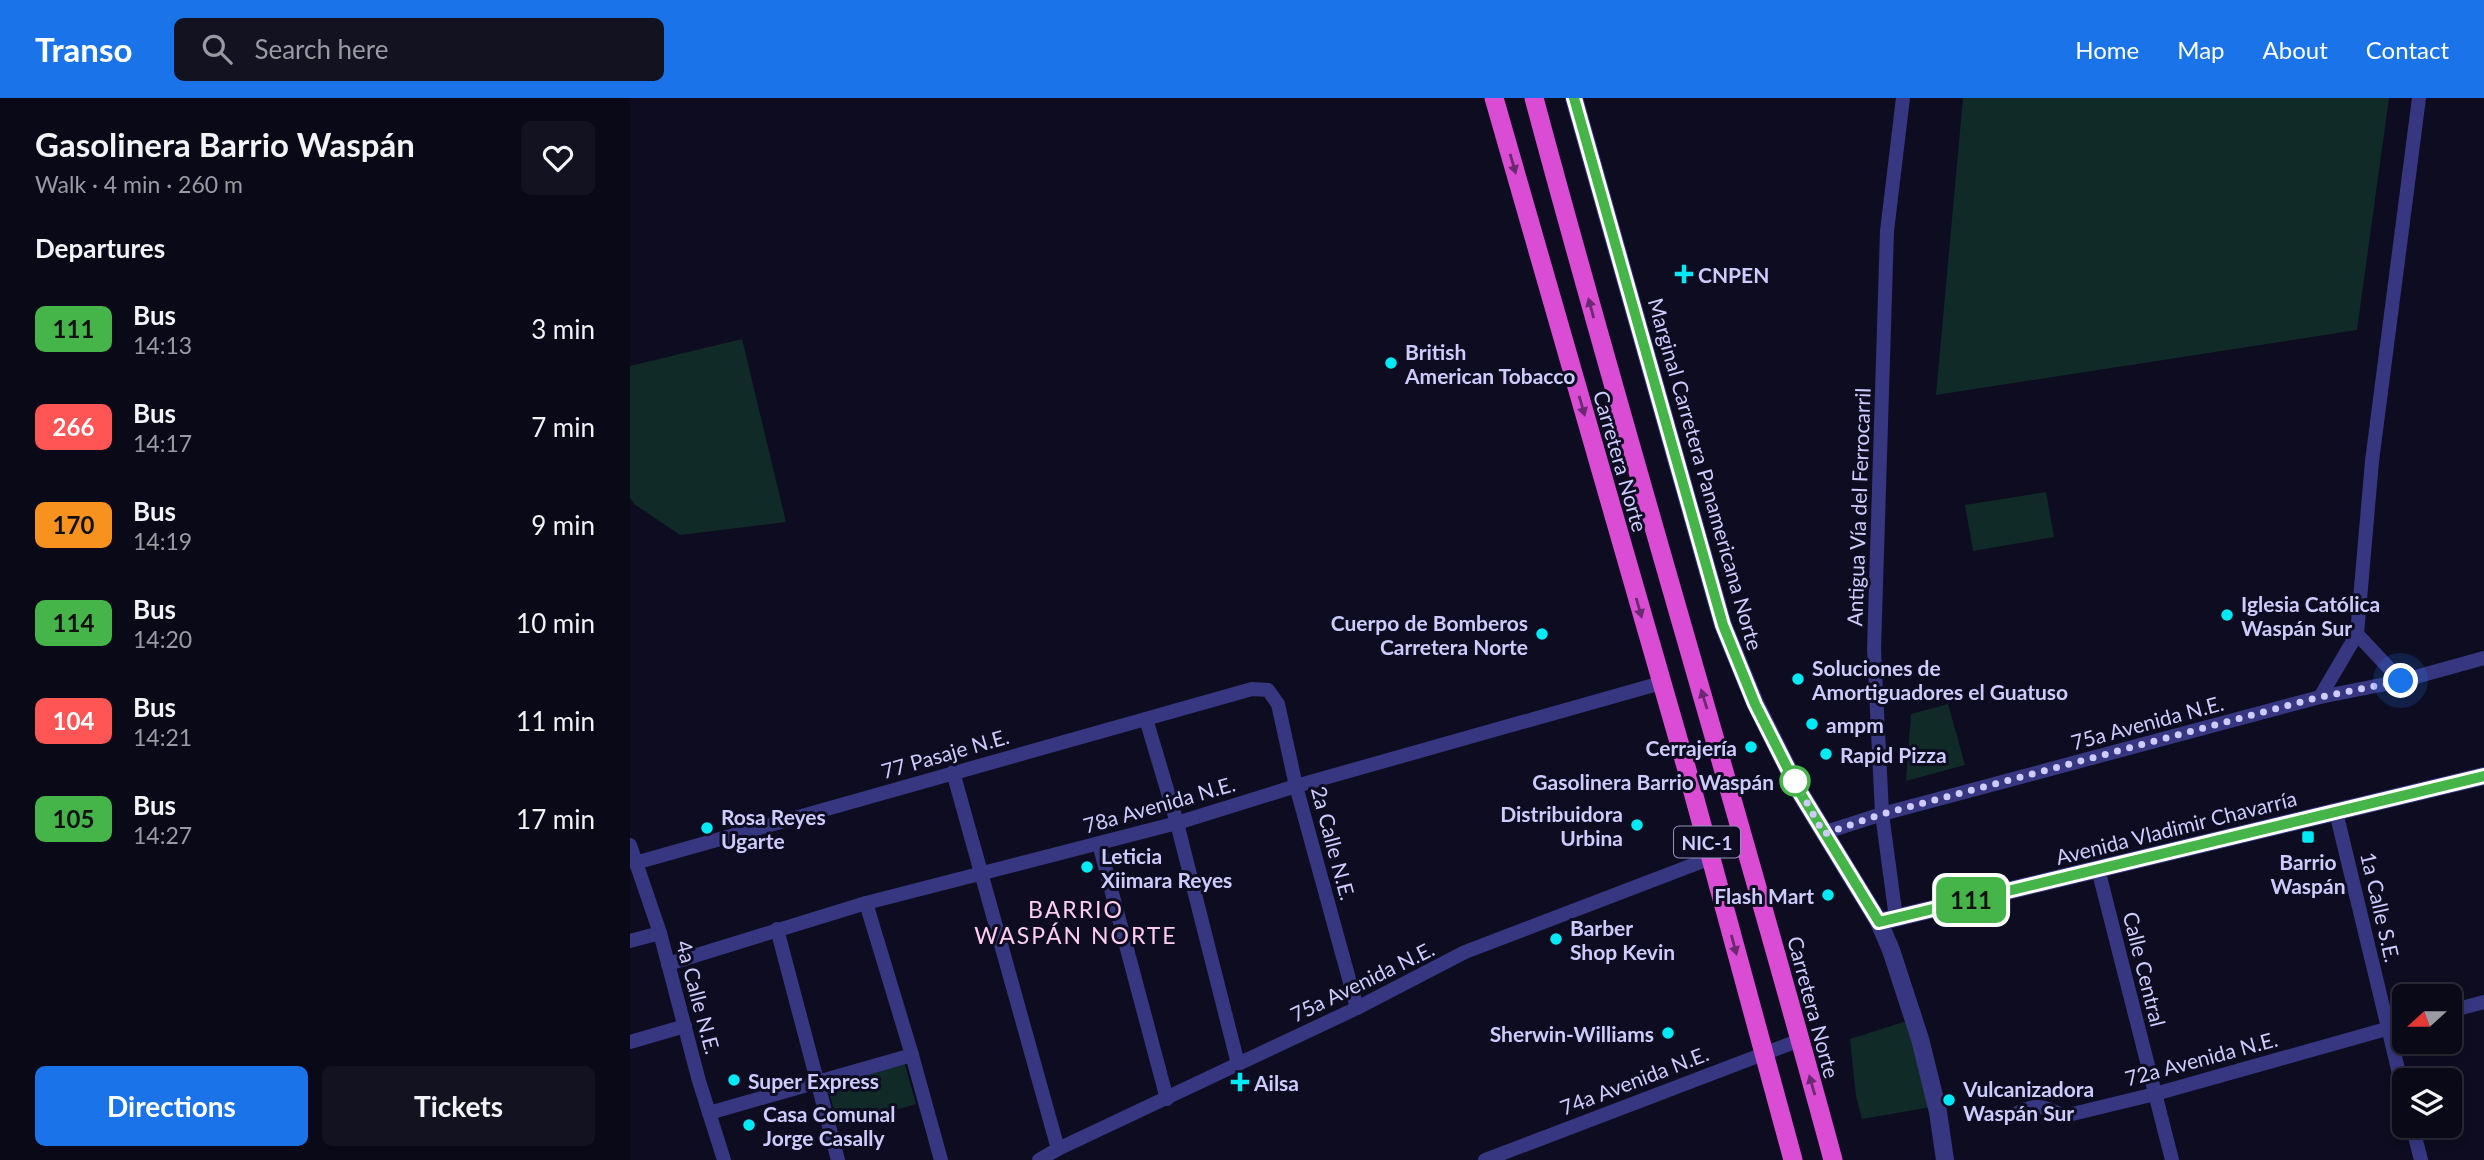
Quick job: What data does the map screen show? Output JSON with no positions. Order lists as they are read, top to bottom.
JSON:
{
  "streets": {
    "highway": ["Carretera Norte", "NIC-1"],
    "street": [
      "Marginal Carretera Panamericana Norte",
      "Antigua Vía del Ferrocarril",
      "75a Avenida N.E.",
      "77 Pasaje N.E.",
      "78a Avenida N.E.",
      "Avenida Vladimir Chavarría",
      "2a Calle N.E.",
      "1a Calle S.E.",
      "Calle Central",
      "4a Calle N.E.",
      "72a Avenida N.E.",
      "74a Avenida N.E."
    ]
  },
  "crossings": [
    ["Carretera Norte", "75a Avenida N.E."],
    ["Carretera Norte", "78a Avenida N.E."],
    ["Carretera Norte", "74a Avenida N.E."],
    ["Marginal Carretera Panamericana Norte", "75a Avenida N.E."],
    ["Marginal Carretera Panamericana Norte", "Avenida Vladimir Chavarría"],
    ["Antigua Vía del Ferrocarril", "75a Avenida N.E."],
    ["Antigua Vía del Ferrocarril", "Avenida Vladimir Chavarría"],
    ["75a Avenida N.E.", "2a Calle N.E."],
    ["77 Pasaje N.E.", "2a Calle N.E."],
    ["77 Pasaje N.E.", "4a Calle N.E."],
    ["78a Avenida N.E.", "2a Calle N.E."],
    ["78a Avenida N.E.", "4a Calle N.E."],
    ["Avenida Vladimir Chavarría", "1a Calle S.E."],
    ["Avenida Vladimir Chavarría", "Calle Central"],
    ["1a Calle S.E.", "72a Avenida N.E."],
    ["Calle Central", "72a Avenida N.E."]
  ],
  "districts": ["BARRIO WASPÁN NORTE"],
  "places": {
    "health": ["CNPEN", "Ailsa"],
    "other": [
      "British American Tobacco",
      "Iglesia Católica Waspán Sur",
      "Cuerpo de Bomberos Carretera Norte",
      "Soluciones de Amortiguadores el Guatuso",
      "ampm",
      "Cerrajería",
      "Rapid Pizza",
      "Gasolinera Barrio Waspán",
      "Distribuidora Urbina",
      "Rosa Reyes Ugarte",
      "Leticia Xiimara Reyes",
      "Flash Mart",
      "Barber Shop Kevin",
      "Sherwin-Williams",
      "Super Express",
      "Vulcanizadora Waspán Sur",
      "Casa Comunal Jorge Casally"
    ],
    "transit": ["Barrio Waspán"]
  },
  "lines": ["bus line 111"],
  "north": "left",
  "page": {
    "header": "Transo",
    "search": "Search here",
    "nav": [
      "Home",
      "Map",
      "About",
      "Contact"
    ],
    "heading": [
      ["Gasolinera Barrio Waspán", "Walk · 4 min · 260 m"],
      "Departures"
    ],
    "on_map": "111",
    "list": [
      {
        "mark": "111",
        "name": "Bus",
        "note": "14:13",
        "value": "3 min"
      },
      {
        "mark": "266",
        "name": "Bus",
        "note": "14:17",
        "value": "7 min"
      },
      {
        "mark": "170",
        "name": "Bus",
        "note": "14:19",
        "value": "9 min"
      },
      {
        "mark": "114",
        "name": "Bus",
        "note": "14:20",
        "value": "10 min"
      },
      {
        "mark": "104",
        "name": "Bus",
        "note": "14:21",
        "value": "11 min"
      },
      {
        "mark": "105",
        "name": "Bus",
        "note": "14:27",
        "value": "17 min"
      }
    ],
    "buttons": ["Directions", "Tickets"]
  }
}
